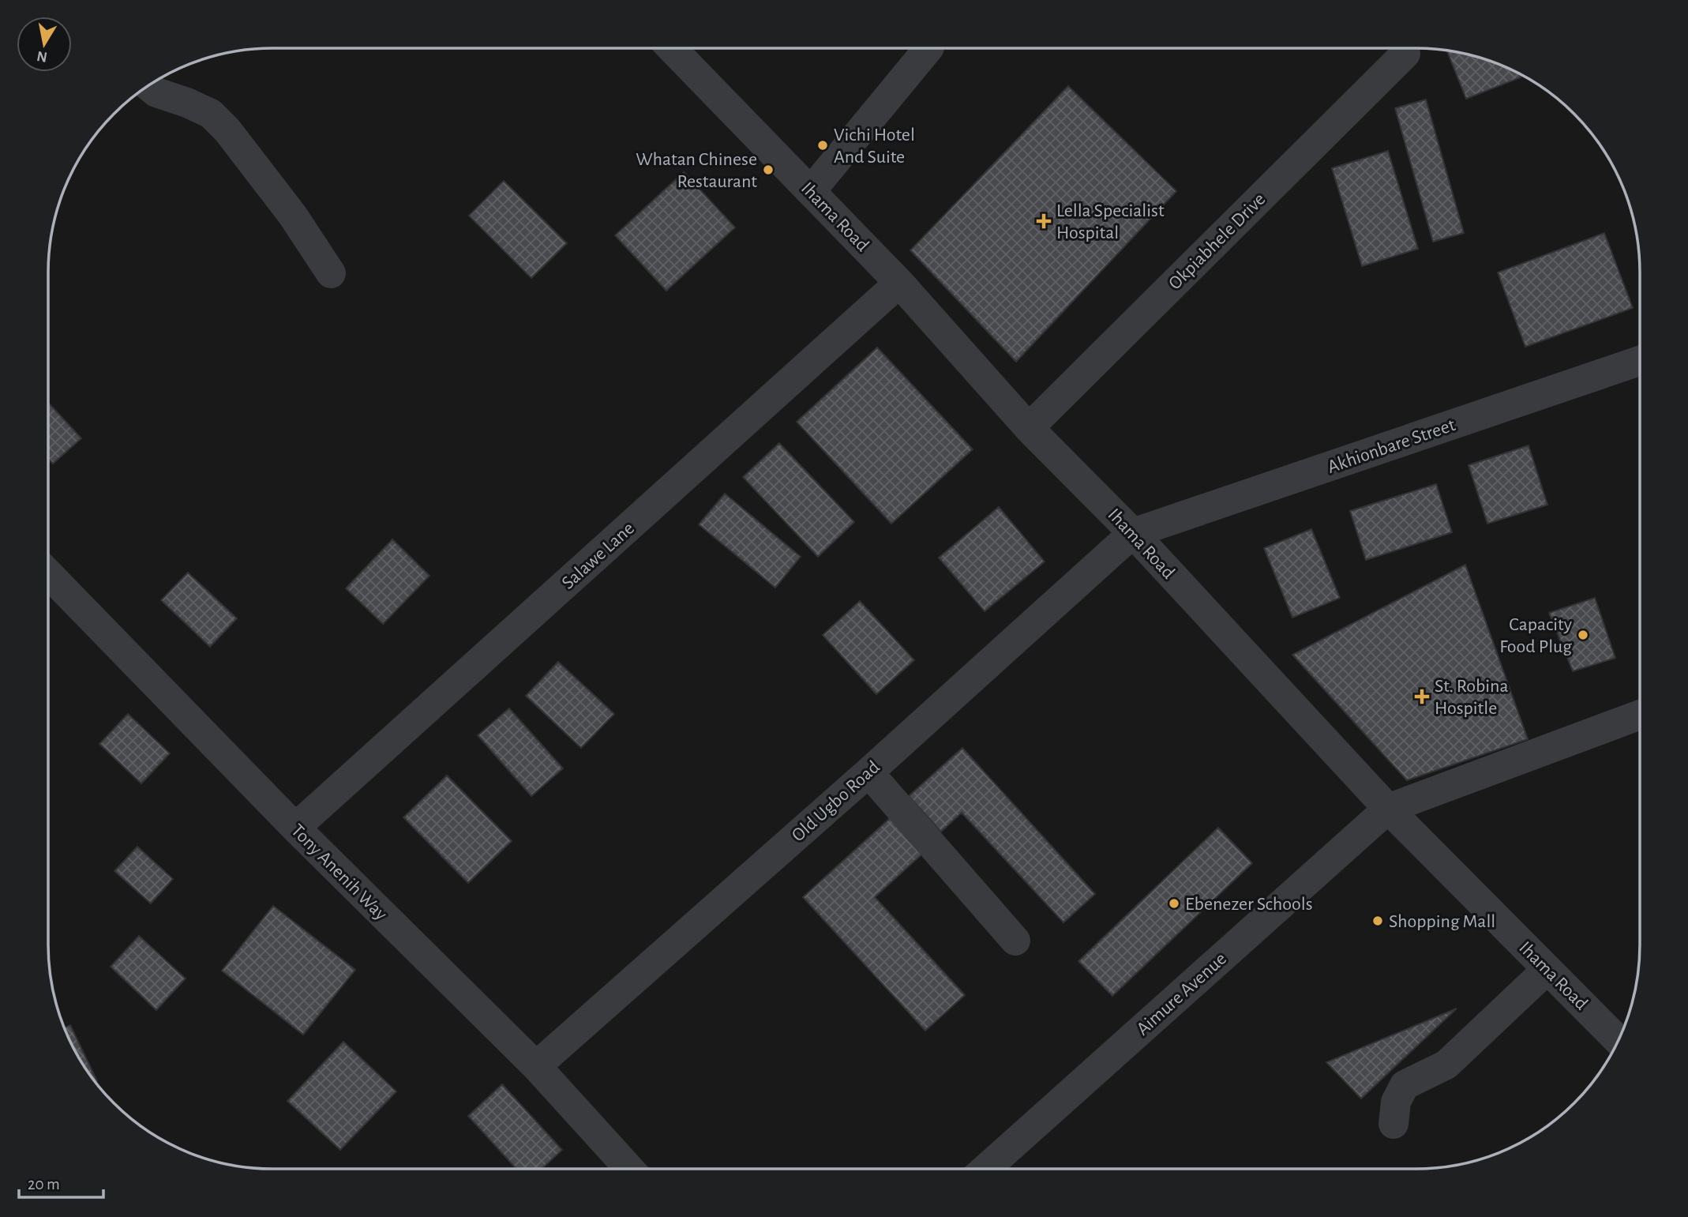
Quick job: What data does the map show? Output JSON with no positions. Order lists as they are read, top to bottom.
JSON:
{
  "streets": {
    "street": [
      "Ihama Road",
      "Okpiabhele Drive",
      "Akhionbare Street",
      "Salawe Lane",
      "Old Ugbo Road",
      "Tony Anenih Way",
      "Aimure Avenue"
    ]
  },
  "crossings": [
    ["Ihama Road", "Okpiabhele Drive"],
    ["Ihama Road", "Akhionbare Street"],
    ["Ihama Road", "Salawe Lane"],
    ["Ihama Road", "Old Ugbo Road"],
    ["Ihama Road", "Aimure Avenue"],
    ["Akhionbare Street", "Old Ugbo Road"],
    ["Salawe Lane", "Tony Anenih Way"],
    ["Old Ugbo Road", "Tony Anenih Way"]
  ],
  "places": {
    "other": [
      "Vichi Hotel And Suite",
      "Whatan Chinese Restaurant",
      "Capacity Food Plug",
      "Ebenezer Schools",
      "Shopping Mall"
    ],
    "health": ["Lella Specialist Hospital", "St. Robina Hospitle"]
  },
  "scale_bar": "20 m",
  "north": "bottom"
}
